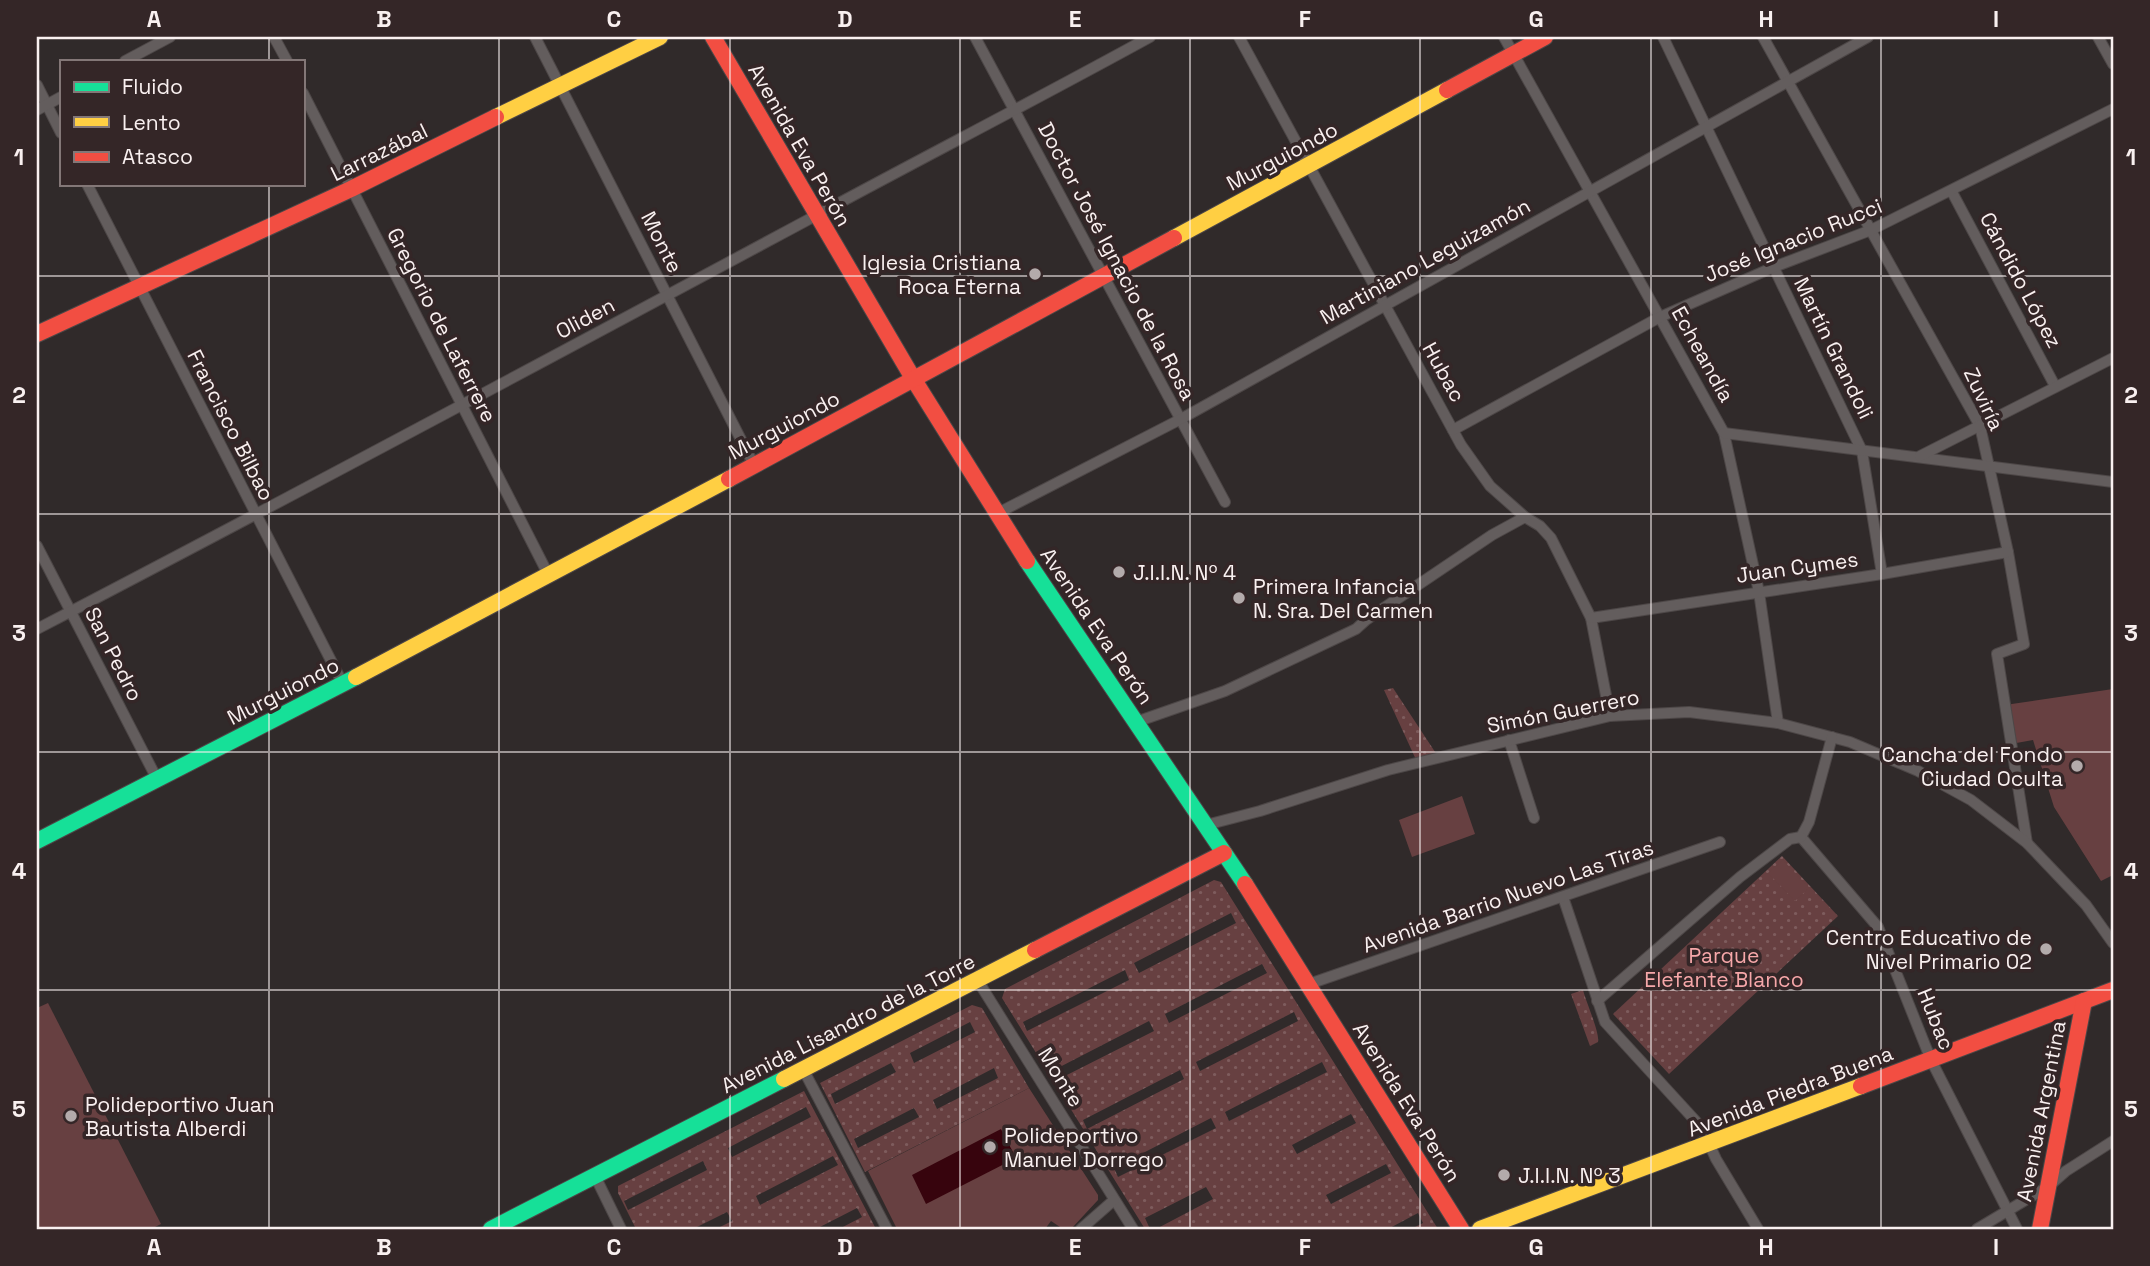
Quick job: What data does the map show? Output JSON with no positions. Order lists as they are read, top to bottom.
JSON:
{
  "streets": {
    "main road": [
      "Avenida Eva Perón",
      "Larrazábal",
      "Murguiondo",
      "Avenida Lisandro de la Torre",
      "Avenida Piedra Buena",
      "Avenida Argentina"
    ],
    "street": [
      "José Ignacio Rucci",
      "Monte",
      "Doctor José Ignacio de la Rosa",
      "Martiniano Leguizamón",
      "Cándido López",
      "Oliden",
      "Gregorio de Laferrere",
      "Martín Grandoli",
      "Echeandía",
      "Hubac",
      "Zuviría",
      "Francisco Bilbao",
      "Juan Cymes",
      "San Pedro",
      "Simón Guerrero",
      "Avenida Barrio Nuevo Las Tiras"
    ]
  },
  "crossings": [
    ["Avenida Eva Perón", "Murguiondo"],
    ["Avenida Eva Perón", "Martiniano Leguizamón"],
    ["Avenida Eva Perón", "Oliden"],
    ["Avenida Eva Perón", "Simón Guerrero"],
    ["Avenida Eva Perón", "Avenida Barrio Nuevo Las Tiras"],
    ["Avenida Eva Perón", "Avenida Lisandro de la Torre"],
    ["Larrazábal", "Monte"],
    ["Larrazábal", "Gregorio de Laferrere"],
    ["Larrazábal", "Francisco Bilbao"],
    ["Murguiondo", "Monte"],
    ["Murguiondo", "Doctor José Ignacio de la Rosa"],
    ["Murguiondo", "Gregorio de Laferrere"],
    ["Murguiondo", "Echeandía"],
    ["Murguiondo", "Hubac"],
    ["Murguiondo", "Francisco Bilbao"],
    ["Murguiondo", "San Pedro"],
    ["José Ignacio Rucci", "Cándido López"],
    ["José Ignacio Rucci", "Martín Grandoli"],
    ["José Ignacio Rucci", "Echeandía"],
    ["José Ignacio Rucci", "Hubac"],
    ["José Ignacio Rucci", "Zuviría"],
    ["Monte", "Oliden"],
    ["Monte", "Avenida Lisandro de la Torre"],
    ["Doctor José Ignacio de la Rosa", "Martiniano Leguizamón"],
    ["Doctor José Ignacio de la Rosa", "Oliden"],
    ["Martiniano Leguizamón", "Martín Grandoli"],
    ["Martiniano Leguizamón", "Echeandía"],
    ["Martiniano Leguizamón", "Hubac"],
    ["Martiniano Leguizamón", "Zuviría"],
    ["Oliden", "Gregorio de Laferrere"],
    ["Oliden", "Francisco Bilbao"],
    ["Oliden", "San Pedro"],
    ["Martín Grandoli", "Juan Cymes"],
    ["Echeandía", "Juan Cymes"],
    ["Echeandía", "Simón Guerrero"],
    ["Hubac", "Juan Cymes"],
    ["Hubac", "Simón Guerrero"],
    ["Hubac", "Avenida Piedra Buena"],
    ["Zuviría", "Juan Cymes"],
    ["Zuviría", "Simón Guerrero"],
    ["Avenida Piedra Buena", "Avenida Argentina"]
  ],
  "parks": ["Parque Elefante Blanco"],
  "places": [
    "Iglesia Cristiana Roca Eterna",
    "J.I.I.N. Nº 4",
    "Primera Infancia N. Sra. Del Carmen",
    "Cancha del Fondo Ciudad Oculta",
    "Centro Educativo de Nivel Primario 02",
    "Polideportivo Juan Bautista Alberdi",
    "Polideportivo Manuel Dorrego",
    "J.I.I.N. Nº 3"
  ],
  "legend": ["Fluido", "Lento", "Atasco"],
  "grid": {
    "columns": [
      "A",
      "B",
      "C",
      "D",
      "E",
      "F",
      "G",
      "H",
      "I"
    ],
    "rows": [
      "1",
      "2",
      "3",
      "4",
      "5"
    ]
  }
}
